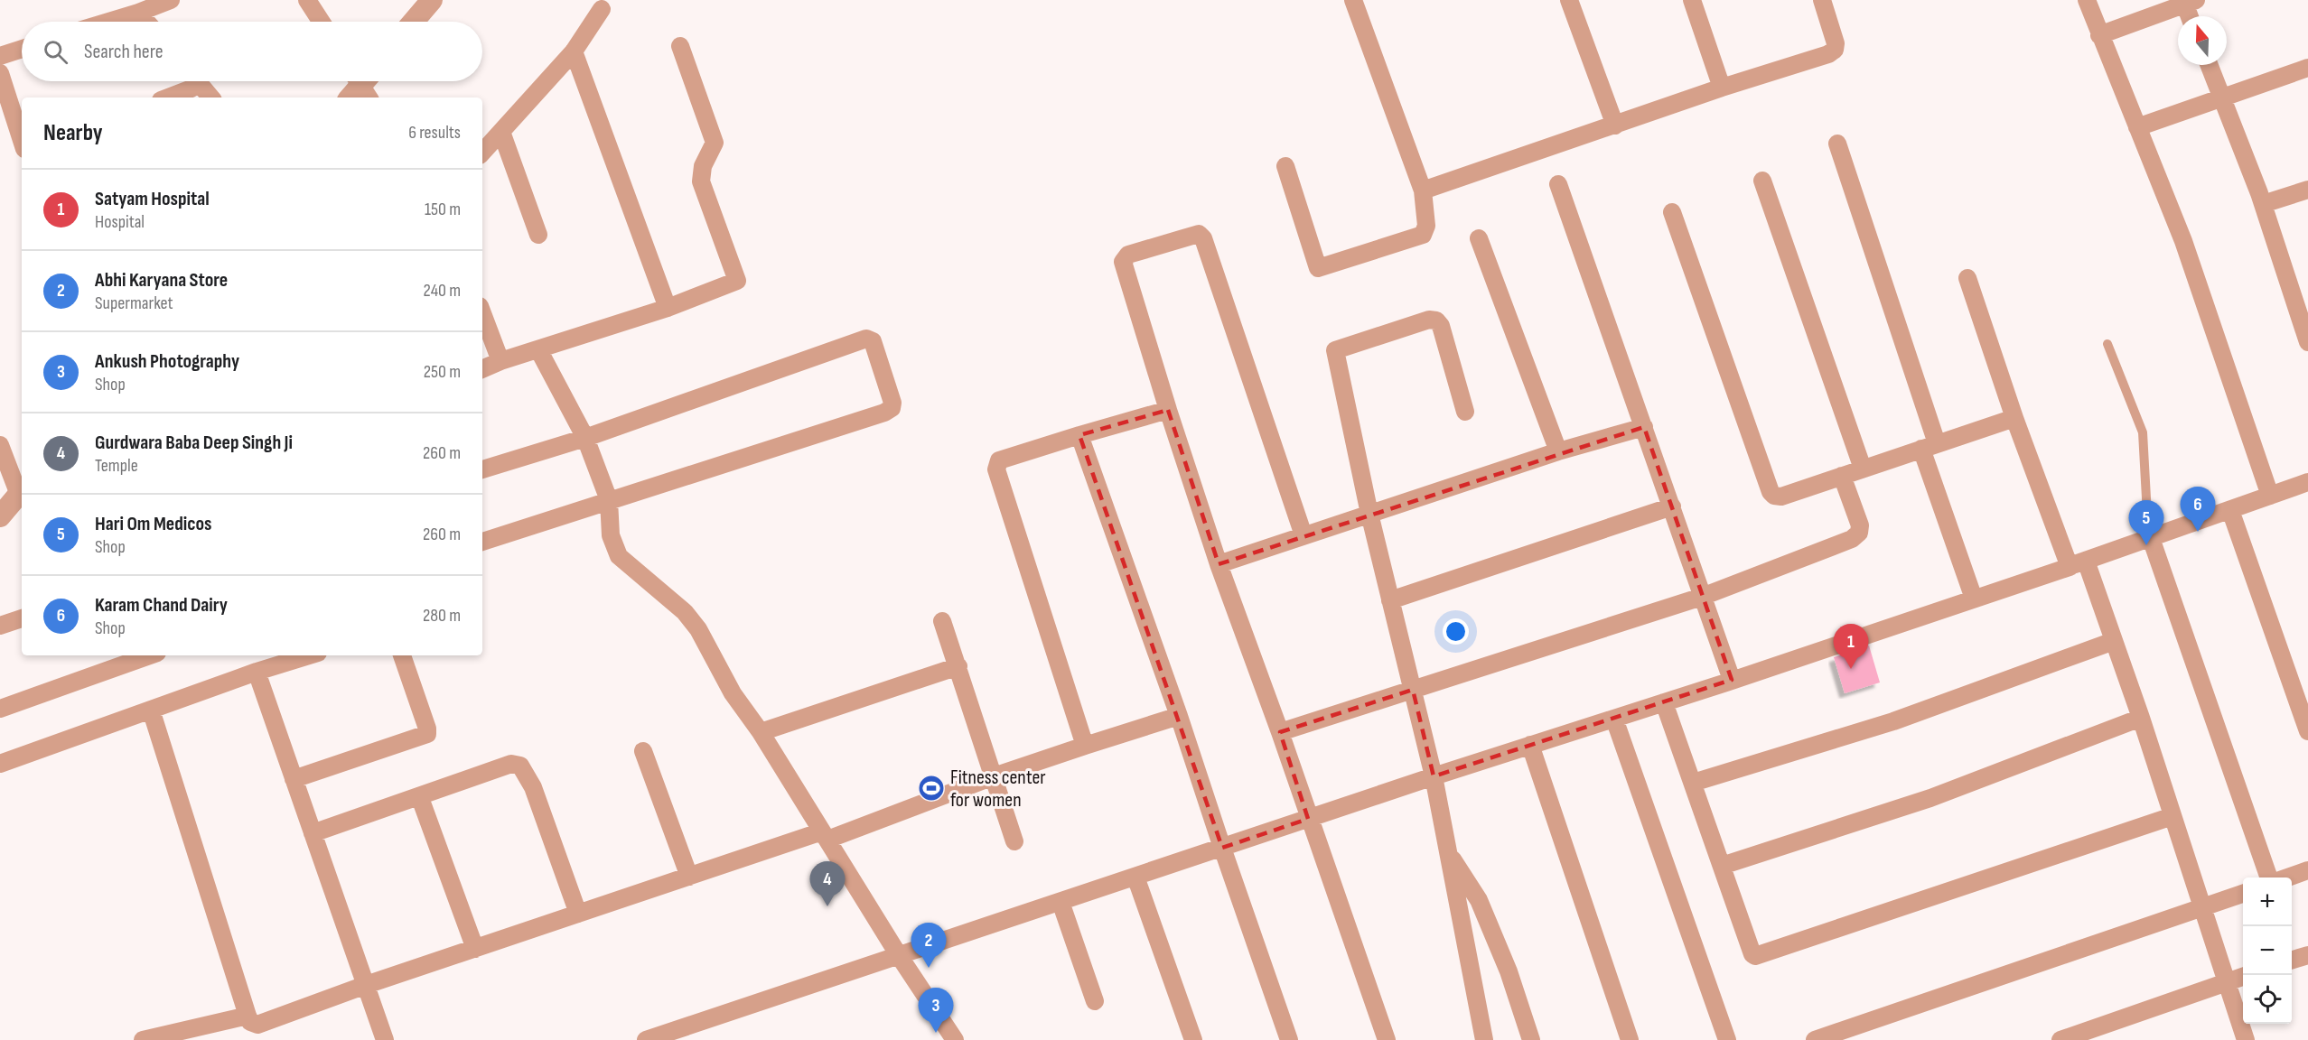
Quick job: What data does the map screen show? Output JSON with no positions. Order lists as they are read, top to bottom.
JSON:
{
  "places": {
    "sports": ["Fitness center for women"]
  },
  "north": "top",
  "page": {
    "search": "Search here",
    "heading": ["Nearby", "6 results"],
    "list": [
      {
        "mark": "1",
        "name": "Satyam Hospital",
        "note": "Hospital",
        "value": "150 m"
      },
      {
        "mark": "2",
        "name": "Abhi Karyana Store",
        "note": "Supermarket",
        "value": "240 m"
      },
      {
        "mark": "3",
        "name": "Ankush Photography",
        "note": "Shop",
        "value": "250 m"
      },
      {
        "mark": "4",
        "name": "Gurdwara Baba Deep Singh Ji",
        "note": "Temple",
        "value": "260 m"
      },
      {
        "mark": "5",
        "name": "Hari Om Medicos",
        "note": "Shop",
        "value": "260 m"
      },
      {
        "mark": "6",
        "name": "Karam Chand Dairy",
        "note": "Shop",
        "value": "280 m"
      }
    ],
    "pins": [
      "6",
      "5",
      "1",
      "4",
      "2",
      "3"
    ],
    "map_buttons": ["+", "−"]
  }
}
